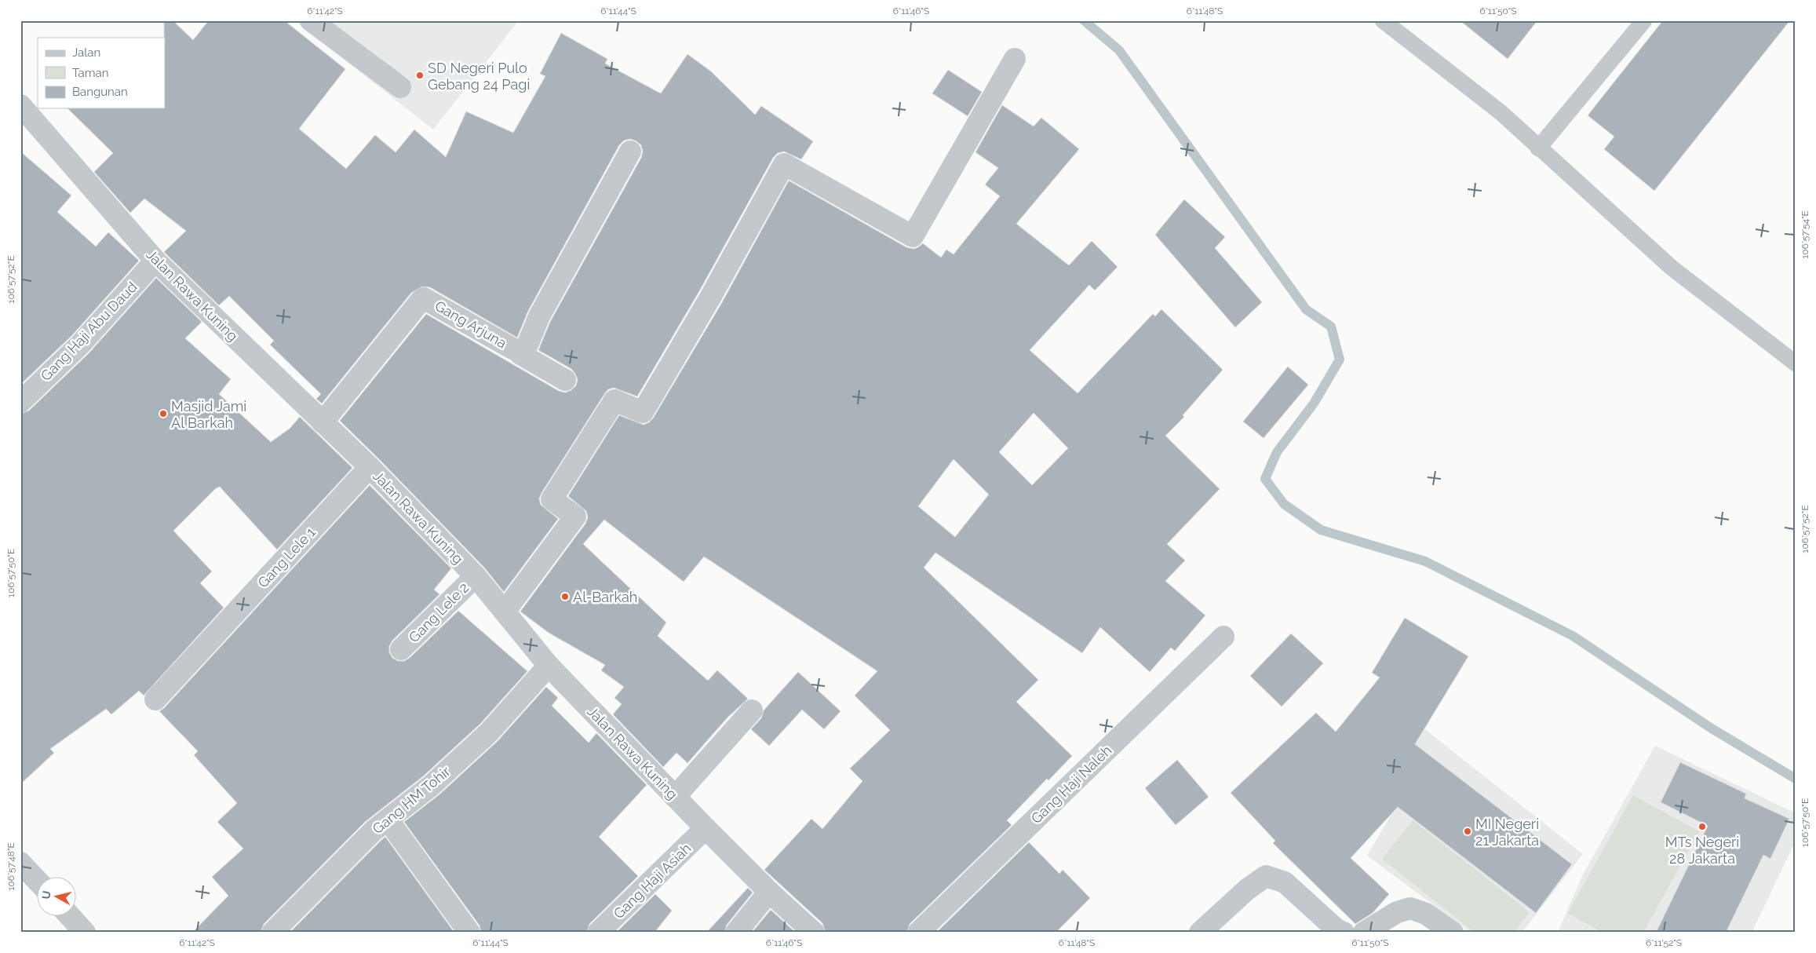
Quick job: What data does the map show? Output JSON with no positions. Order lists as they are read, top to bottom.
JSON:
{
  "streets": {
    "street": [
      "Jalan Rawa Kuning",
      "Gang Arjuna",
      "Gang Haji Abu Daud",
      "Gang Lele 1",
      "Gang Lele 2",
      "Gang Haji Naleh",
      "Gang HM Tohir",
      "Gang Haji Asiah"
    ]
  },
  "crossings": [
    ["Jalan Rawa Kuning", "Gang Arjuna"],
    ["Jalan Rawa Kuning", "Gang Haji Abu Daud"],
    ["Jalan Rawa Kuning", "Gang Lele 1"],
    ["Jalan Rawa Kuning", "Gang Lele 2"],
    ["Jalan Rawa Kuning", "Gang HM Tohir"],
    ["Jalan Rawa Kuning", "Gang Haji Asiah"]
  ],
  "places": [
    "SD Negeri Pulo Gebang 24 Pagi",
    "Masjid Jami Al Barkah",
    "Al-Barkah",
    "MTs Negeri 28 Jakarta",
    "MI Negeri 21 Jakarta"
  ],
  "legend": ["Jalan", "Taman", "Bangunan"],
  "north": "left",
  "coordinates": [
    "6°11'42\"S",
    "6°11'44\"S",
    "6°11'46\"S",
    "6°11'48\"S",
    "6°11'50\"S",
    "106°57'54\"E",
    "106°57'52\"E",
    "106°57'50\"E",
    "106°57'48\"E",
    "6°11'52\"S"
  ]
}
